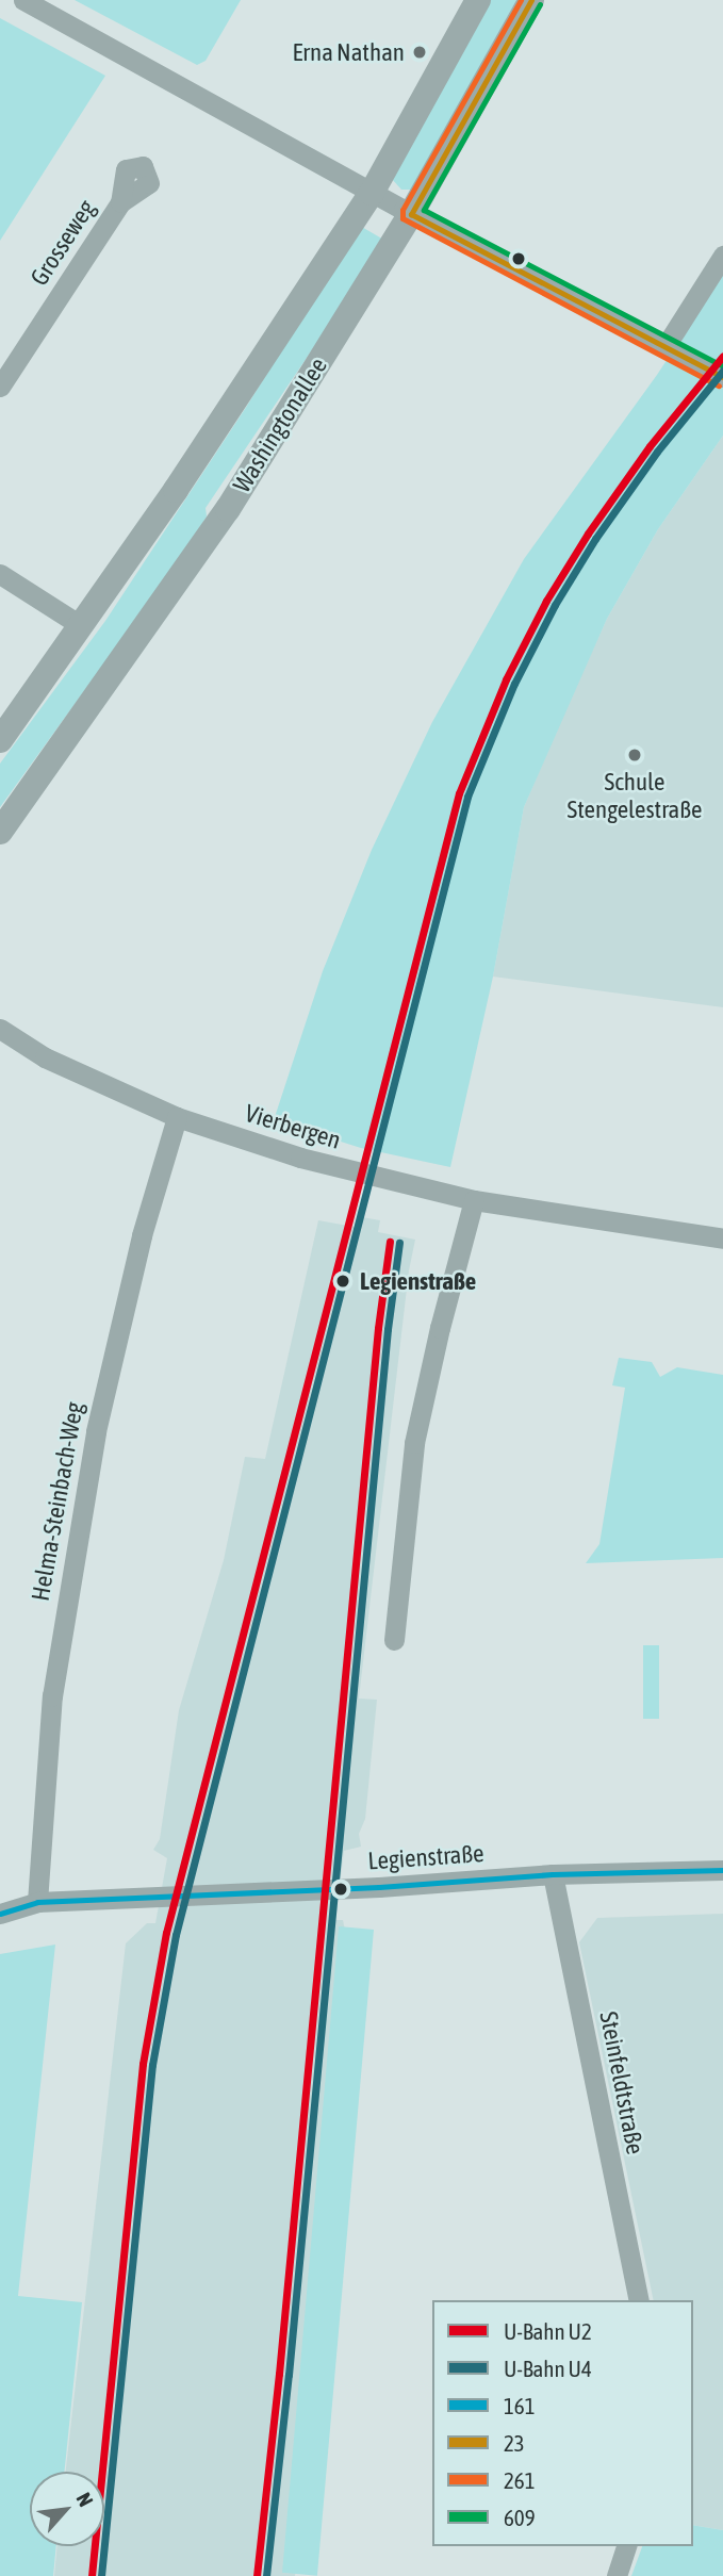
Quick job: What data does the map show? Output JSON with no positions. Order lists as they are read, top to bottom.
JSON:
{
  "streets": {
    "street": [
      "Grosseweg",
      "Washingtonallee",
      "Vierbergen",
      "Helma-Steinbach-Weg",
      "Legienstraße",
      "Steinfeldtstraße"
    ]
  },
  "crossings": [
    ["Vierbergen", "Helma-Steinbach-Weg"],
    ["Helma-Steinbach-Weg", "Legienstraße"],
    ["Legienstraße", "Steinfeldtstraße"]
  ],
  "places": ["Erna Nathan", "Schule Stengelestraße", "Legienstraße"],
  "lines": [
    "transit line 23",
    "transit line 261",
    "transit line 609",
    "metro line U2",
    "metro line U4",
    "transit line 161"
  ],
  "legend": [
    "U-Bahn U2",
    "U-Bahn U4",
    "161",
    "23",
    "261",
    "609"
  ],
  "north": "top right"
}
